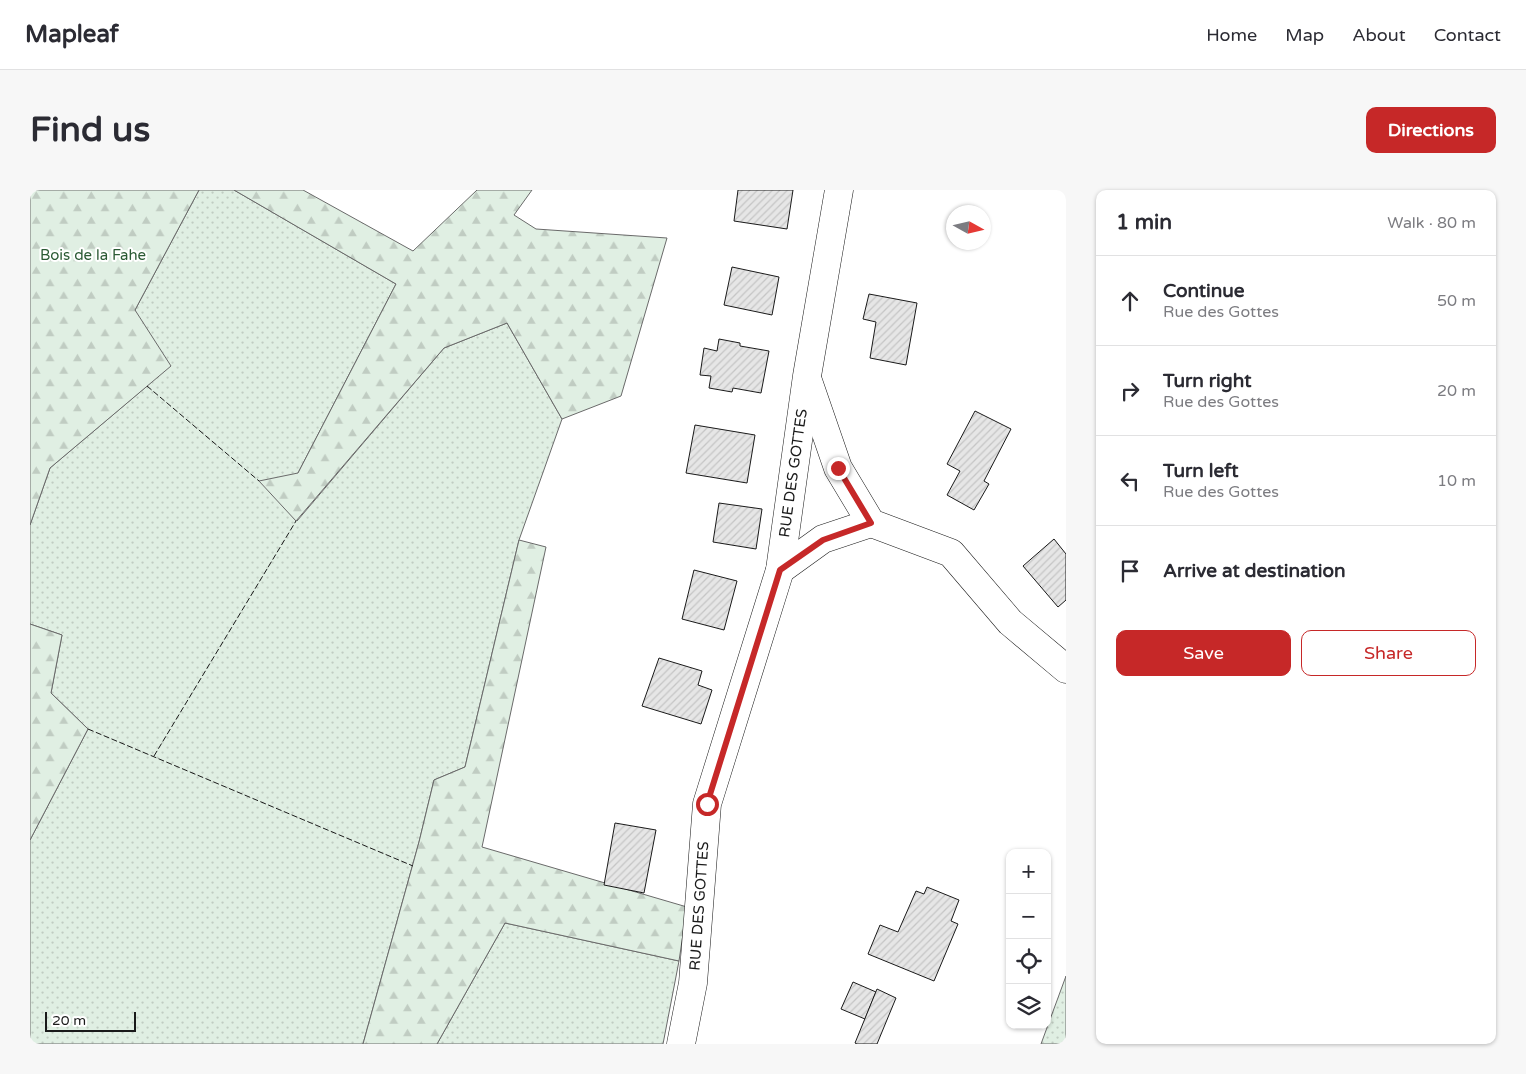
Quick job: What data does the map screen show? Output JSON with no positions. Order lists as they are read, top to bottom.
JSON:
{
  "streets": {
    "street": ["RUE DES GOTTES"]
  },
  "parks": ["Bois de la Fahe"],
  "scale_bar": "20 m",
  "north": "right",
  "page": {
    "header": "Mapleaf",
    "nav": [
      "Home",
      "Map",
      "About",
      "Contact"
    ],
    "buttons": [
      "Directions",
      ["Save", "Share"]
    ],
    "title": "Find us",
    "heading": ["1 min", "Walk · 80 m"],
    "list": [
      ["Continue", "Rue des Gottes", "50 m"],
      ["Turn right", "Rue des Gottes", "20 m"],
      ["Turn left", "Rue des Gottes", "10 m"],
      "Arrive at destination"
    ],
    "map_buttons": ["+", "−"],
    "scale": "20 m"
  }
}
